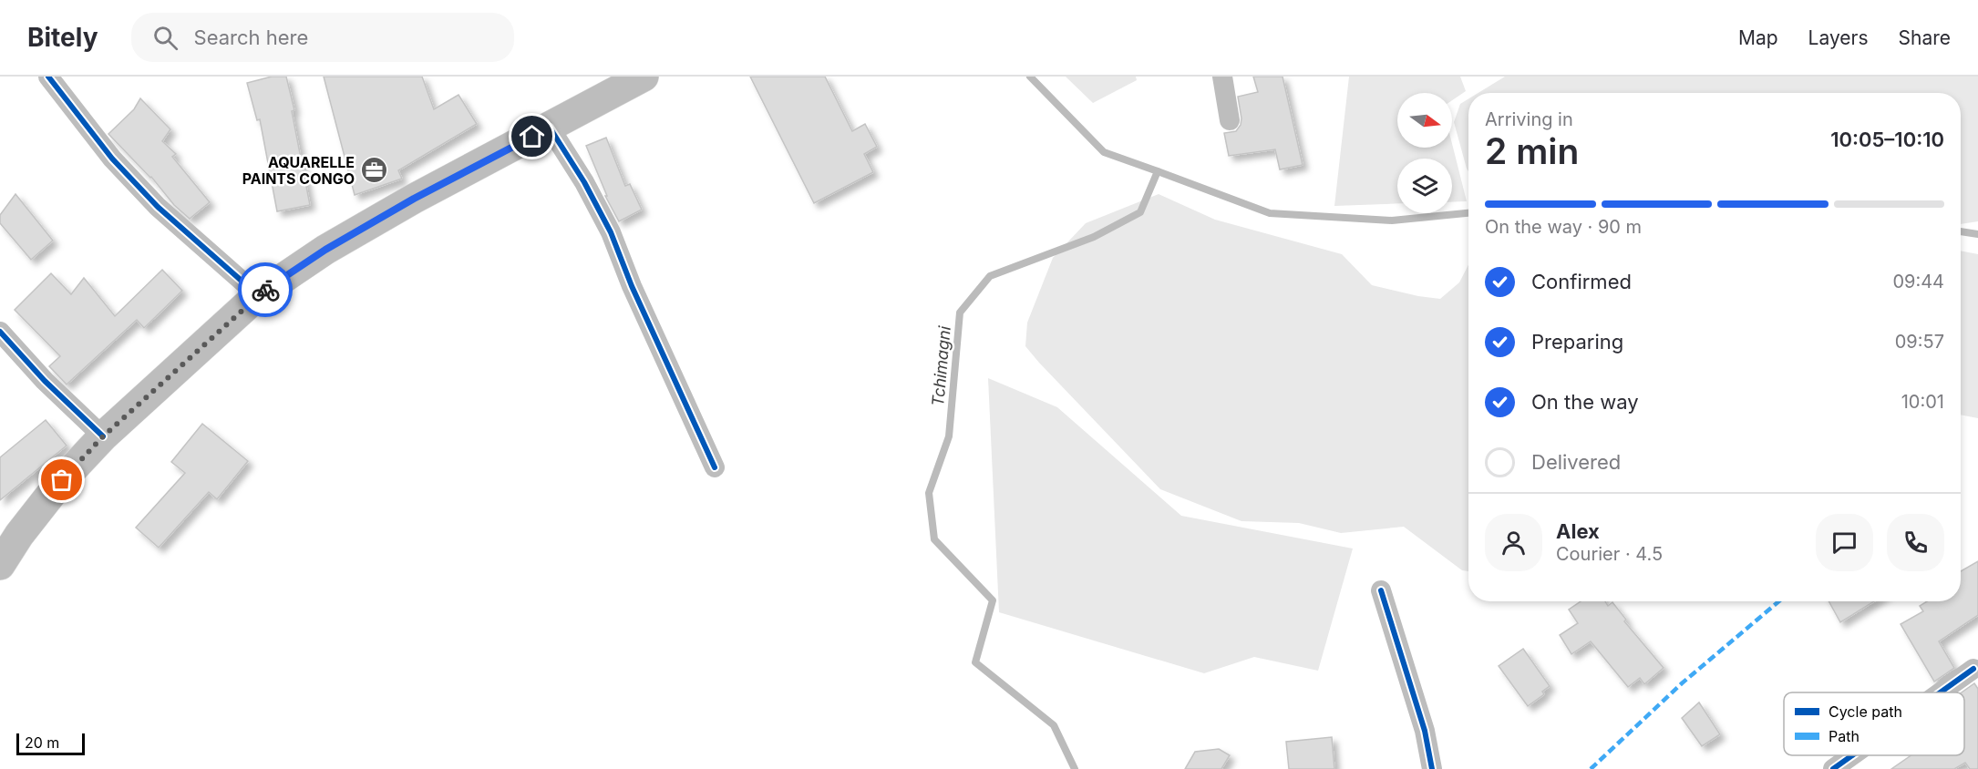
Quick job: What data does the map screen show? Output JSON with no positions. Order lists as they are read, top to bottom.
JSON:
{
  "water": ["Tchimagni"],
  "places": {
    "office": ["AQUARELLE PAINTS CONGO"]
  },
  "legend": ["Cycle path", "Path"],
  "scale_bar": "20 m",
  "north": "right",
  "page": {
    "header": "Bitely",
    "search": "Search here",
    "nav": ["Map", "Layers", "Share"],
    "heading": ["2 min", "Arriving in", "10:05–10:10"],
    "panel": ["Alex", "Courier · 4.5"],
    "bar": "On the way · 90 m",
    "list": [
      ["Confirmed", "09:44"],
      ["Preparing", "09:57"],
      ["On the way", "10:01"],
      "Delivered"
    ],
    "scale": "20 m"
  }
}
